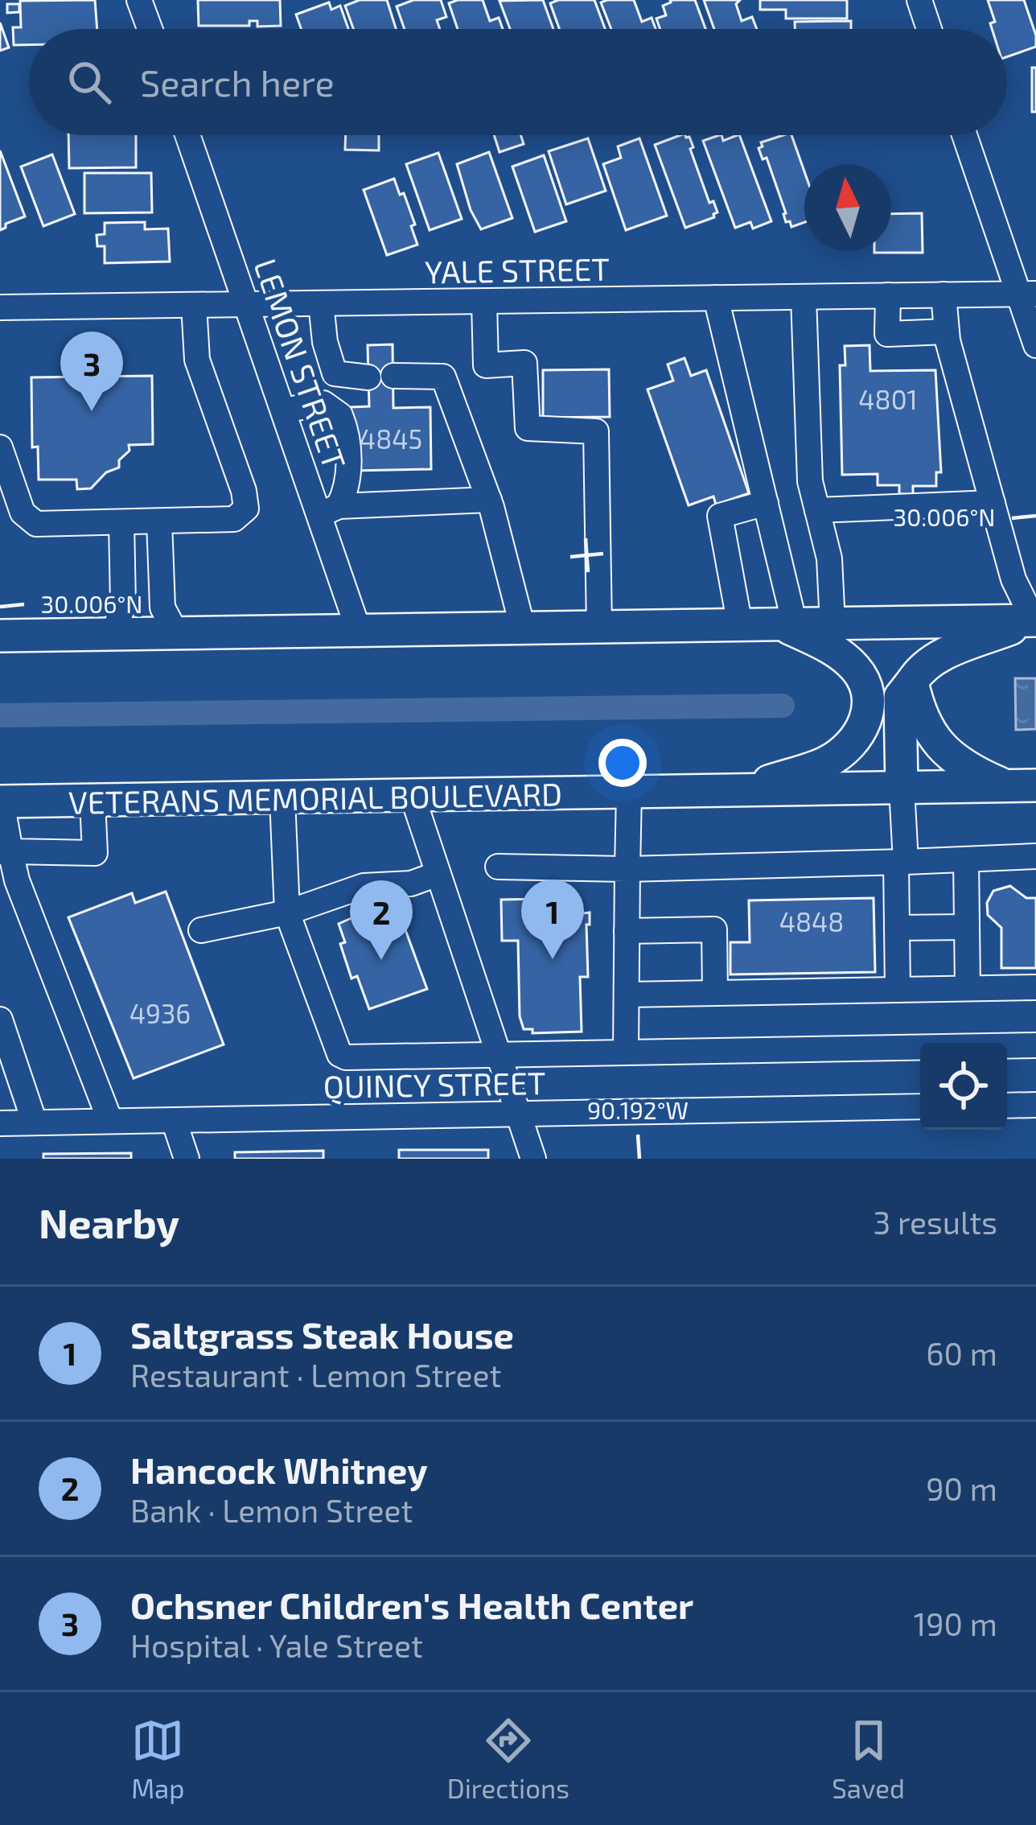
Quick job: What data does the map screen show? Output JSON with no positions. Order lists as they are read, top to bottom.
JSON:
{
  "streets": {
    "main road": ["VETERANS MEMORIAL BOULEVARD"],
    "street": ["YALE STREET", "LEMON STREET", "QUINCY STREET"]
  },
  "crossings": [
    ["YALE STREET", "LEMON STREET"]
  ],
  "house_numbers": [
    "4801",
    "4845",
    "4848",
    "4936"
  ],
  "north": "top",
  "page": {
    "search": "Search here",
    "pins": ["3", "1", "2"],
    "heading": ["Nearby", "3 results"],
    "list": [
      {
        "mark": "1",
        "name": "Saltgrass Steak House",
        "note": "Restaurant · Lemon Street",
        "value": "60 m"
      },
      {
        "mark": "2",
        "name": "Hancock Whitney",
        "note": "Bank · Lemon Street",
        "value": "90 m"
      },
      {
        "mark": "3",
        "name": "Ochsner Children's Health Center",
        "note": "Hospital · Yale Street",
        "value": "190 m"
      }
    ],
    "nav": ["Map", "Directions", "Saved"]
  },
  "coordinates": ["30.006°N", "90.192°W"]
}
